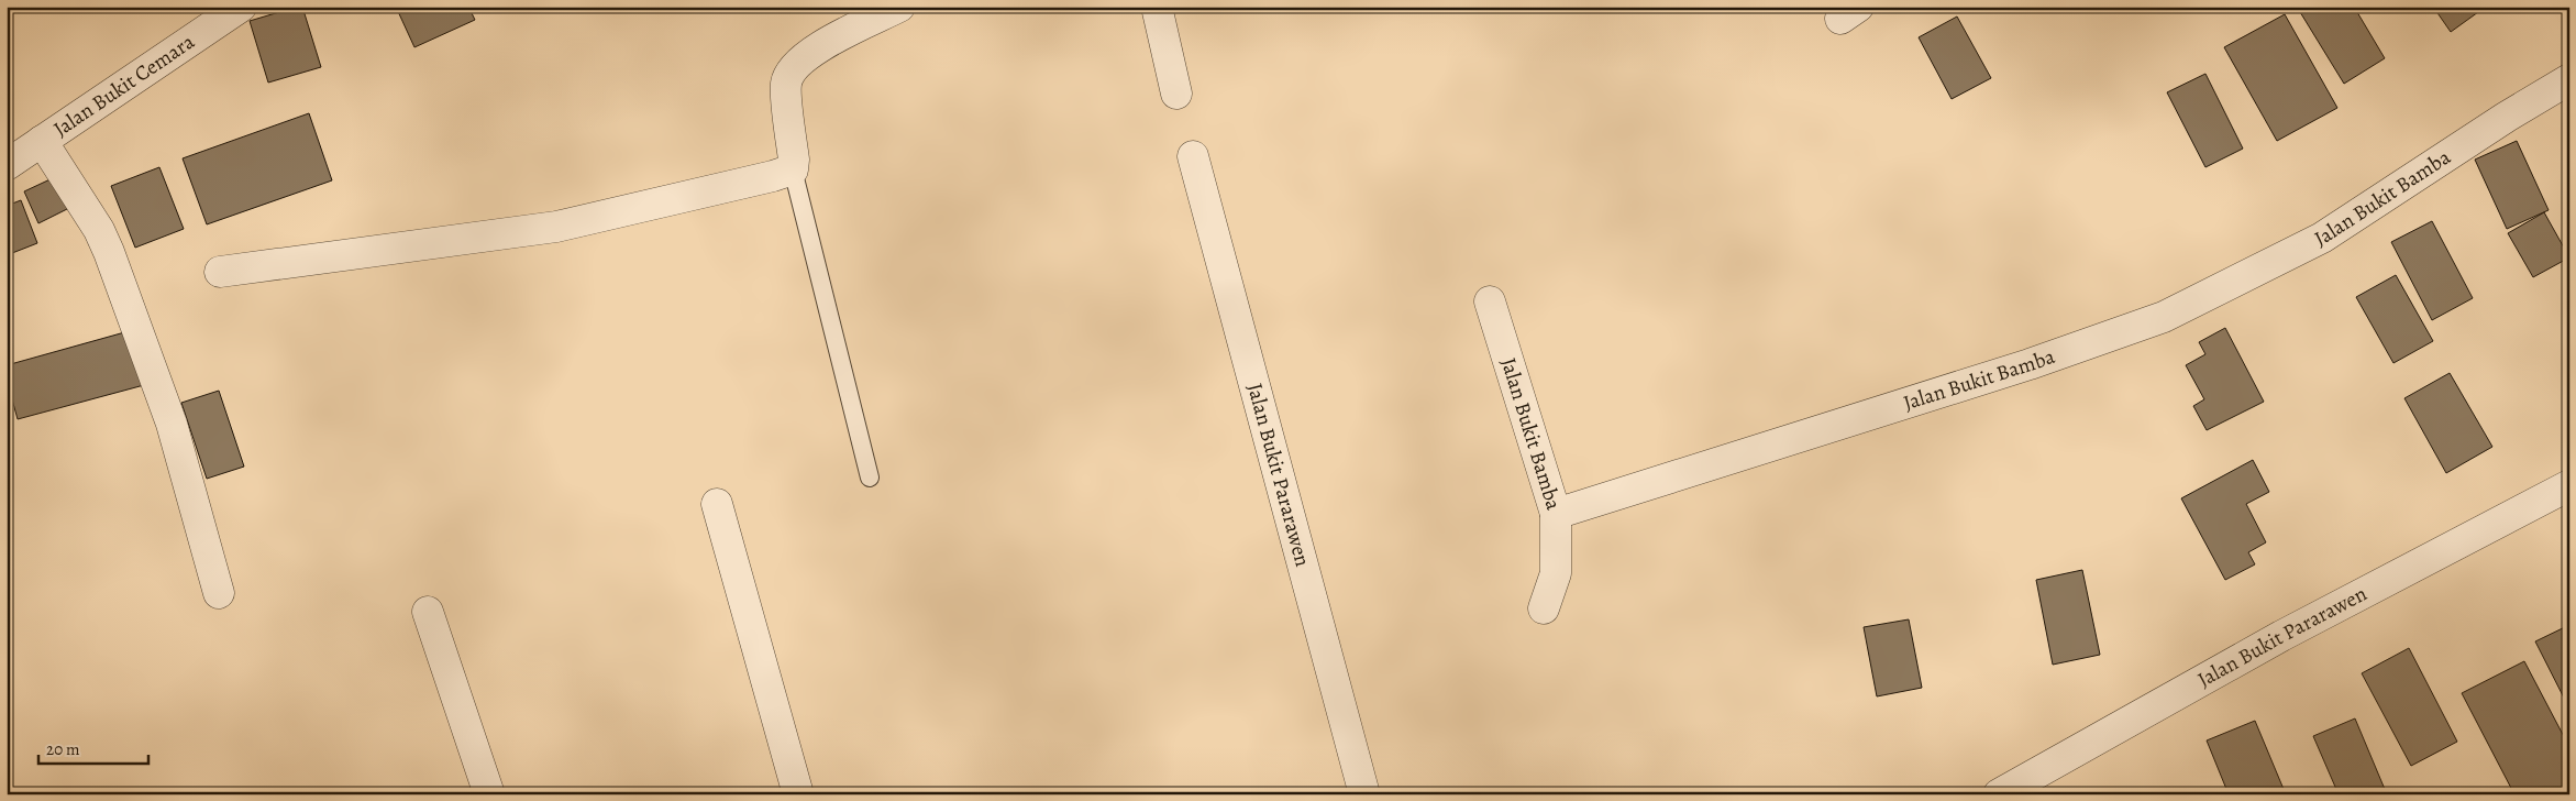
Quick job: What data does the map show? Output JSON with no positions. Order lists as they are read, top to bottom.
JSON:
{
  "streets": {
    "street": ["Jalan Bukit Cemara", "Jalan Bukit Bamba", "Jalan Bukit Pararawen"]
  },
  "scale_bar": "20 m"
}
